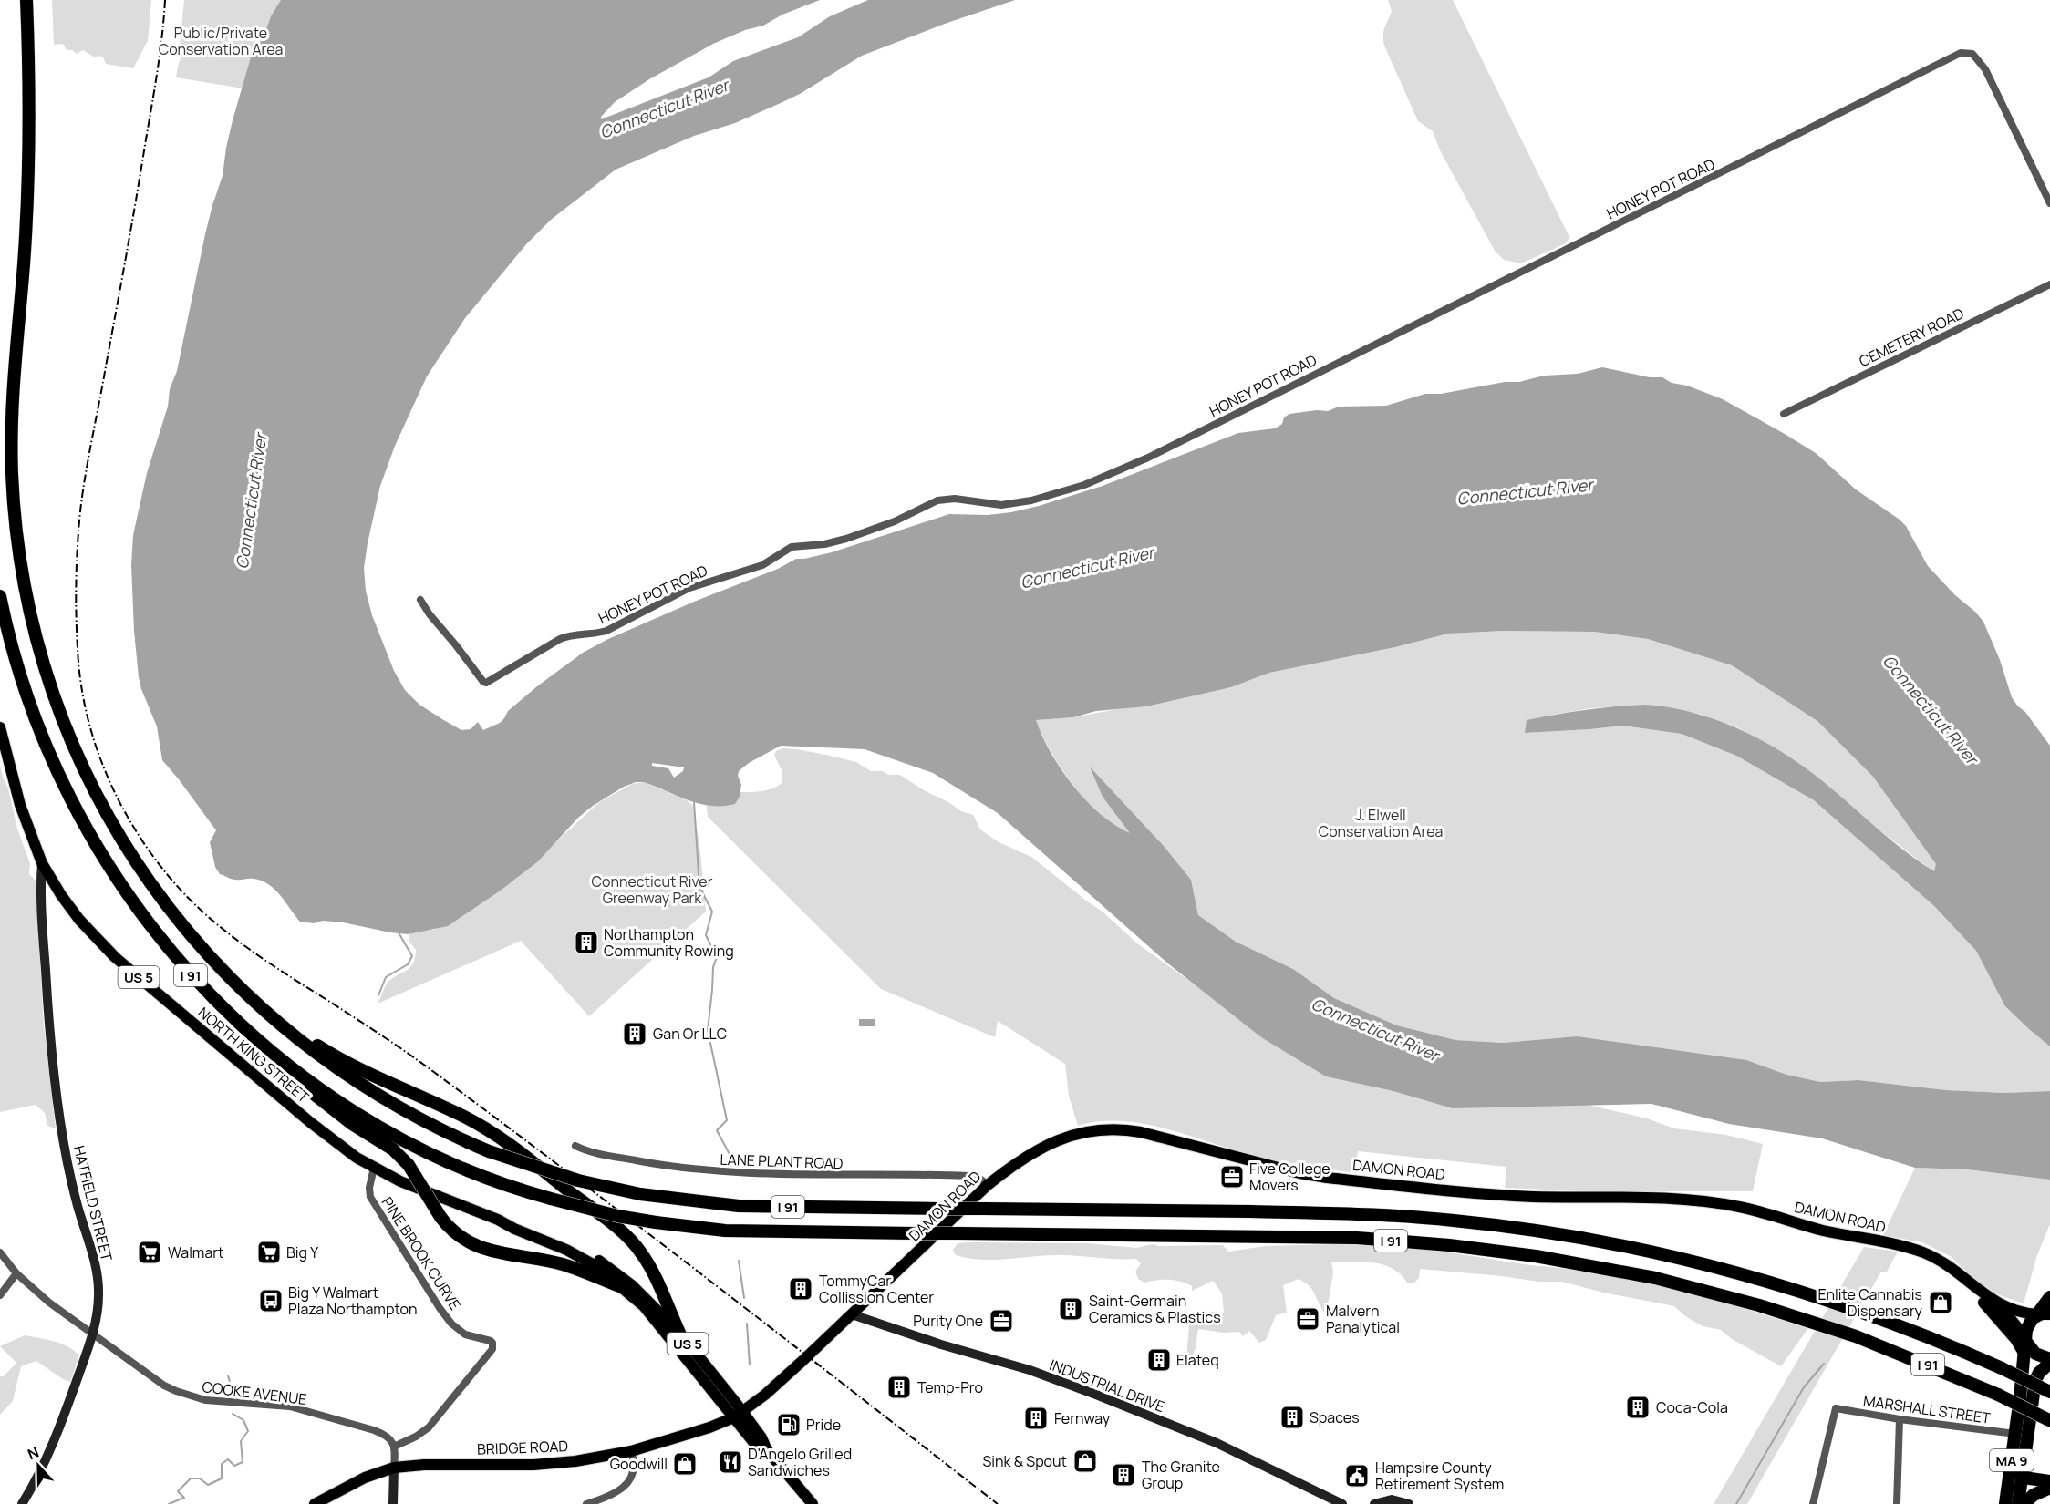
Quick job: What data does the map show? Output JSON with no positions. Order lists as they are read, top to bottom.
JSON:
{
  "streets": {
    "highway": ["I 91", "MA 9"],
    "main road": [
      "US 5",
      "NORTH KING STREET",
      "DAMON ROAD",
      "BRIDGE ROAD"
    ],
    "street": [
      "HONEY POT ROAD",
      "CEMETERY ROAD",
      "LANE PLANT ROAD",
      "HATFIELD STREET",
      "PINE BROOK CURVE",
      "INDUSTRIAL DRIVE",
      "COOKE AVENUE",
      "MARSHALL STREET"
    ]
  },
  "crossings": [
    ["US 5", "NORTH KING STREET"],
    ["US 5", "DAMON ROAD"],
    ["US 5", "BRIDGE ROAD"],
    ["NORTH KING STREET", "DAMON ROAD"],
    ["NORTH KING STREET", "HATFIELD STREET"],
    ["NORTH KING STREET", "PINE BROOK CURVE"],
    ["NORTH KING STREET", "BRIDGE ROAD"],
    ["LANE PLANT ROAD", "DAMON ROAD"],
    ["DAMON ROAD", "INDUSTRIAL DRIVE"],
    ["DAMON ROAD", "BRIDGE ROAD"],
    ["DAMON ROAD", "MA 9"],
    ["HATFIELD STREET", "COOKE AVENUE"],
    ["PINE BROOK CURVE", "COOKE AVENUE"],
    ["MARSHALL STREET", "MA 9"]
  ],
  "water": ["Connecticut River"],
  "parks": ["Public/Private Conservation Area", "J. Elwell Conservation Area", "Connecticut River Greenway Park"],
  "places": {
    "building": [
      "Northampton Community Rowing",
      "Gan Or LLC",
      "TommyCar Collission Center",
      "Saint-Germain Ceramics & Plastics",
      "Elateq",
      "Temp-Pro",
      "Coca-Cola",
      "Spaces",
      "Fernway",
      "The Granite Group"
    ],
    "office": ["Five College Movers", "Malvern Panalytical", "Purity One"],
    "supermarket": ["Walmart", "Big Y"],
    "bus stop": ["Big Y Walmart Plaza Northampton"],
    "shop": ["Enlite Cannabis Dispensary", "Sink & Spout", "Goodwill"],
    "fuel station": ["Pride"],
    "restaurant": ["D'Angelo Grilled Sandwiches"],
    "public building": ["Hampsire County Retirement System"]
  },
  "north": "top"
}
